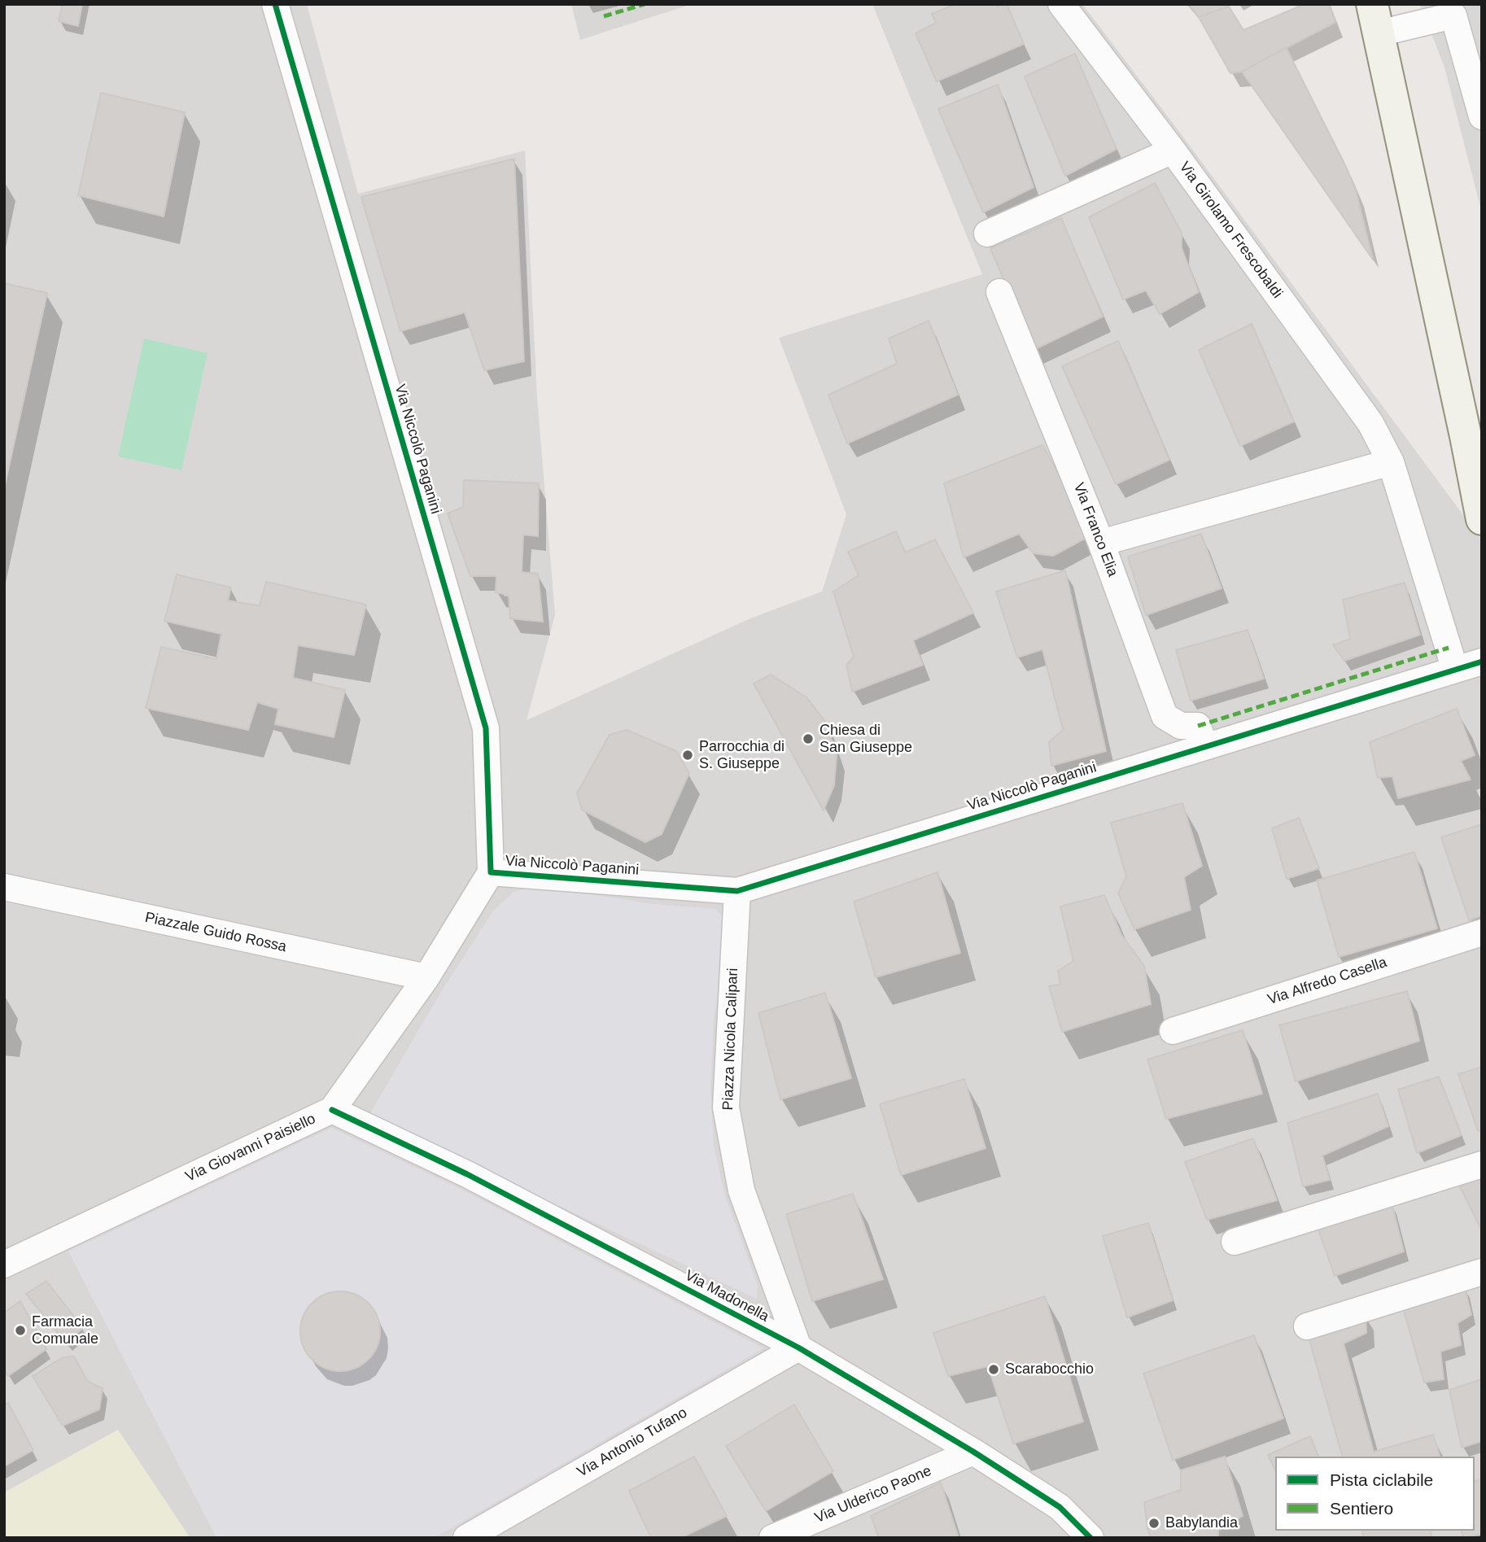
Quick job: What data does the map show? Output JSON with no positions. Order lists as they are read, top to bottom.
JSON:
{
  "streets": {
    "street": [
      "Via Girolamo Frescobaldi",
      "Via Niccolò Paganini",
      "Via Franco Elia",
      "Piazzale Guido Rossa",
      "Via Alfredo Casella",
      "Piazza Nicola Calipari",
      "Via Giovanni Paisiello",
      "Via Madonella",
      "Via Antonio Tufano",
      "Via Ulderico Paone"
    ]
  },
  "crossings": [
    ["Via Girolamo Frescobaldi", "Via Niccolò Paganini"],
    ["Via Niccolò Paganini", "Via Franco Elia"],
    ["Via Niccolò Paganini", "Piazza Nicola Calipari"],
    ["Via Niccolò Paganini", "Via Giovanni Paisiello"],
    ["Piazzale Guido Rossa", "Via Giovanni Paisiello"],
    ["Piazza Nicola Calipari", "Via Madonella"],
    ["Piazza Nicola Calipari", "Via Antonio Tufano"],
    ["Via Giovanni Paisiello", "Via Madonella"],
    ["Via Madonella", "Via Antonio Tufano"],
    ["Via Madonella", "Via Ulderico Paone"]
  ],
  "places": [
    "Chiesa di San Giuseppe",
    "Parrocchia di S. Giuseppe",
    "Farmacia Comunale",
    "Scarabocchio",
    "Babylandia"
  ],
  "legend": ["Pista ciclabile", "Sentiero"]
}
